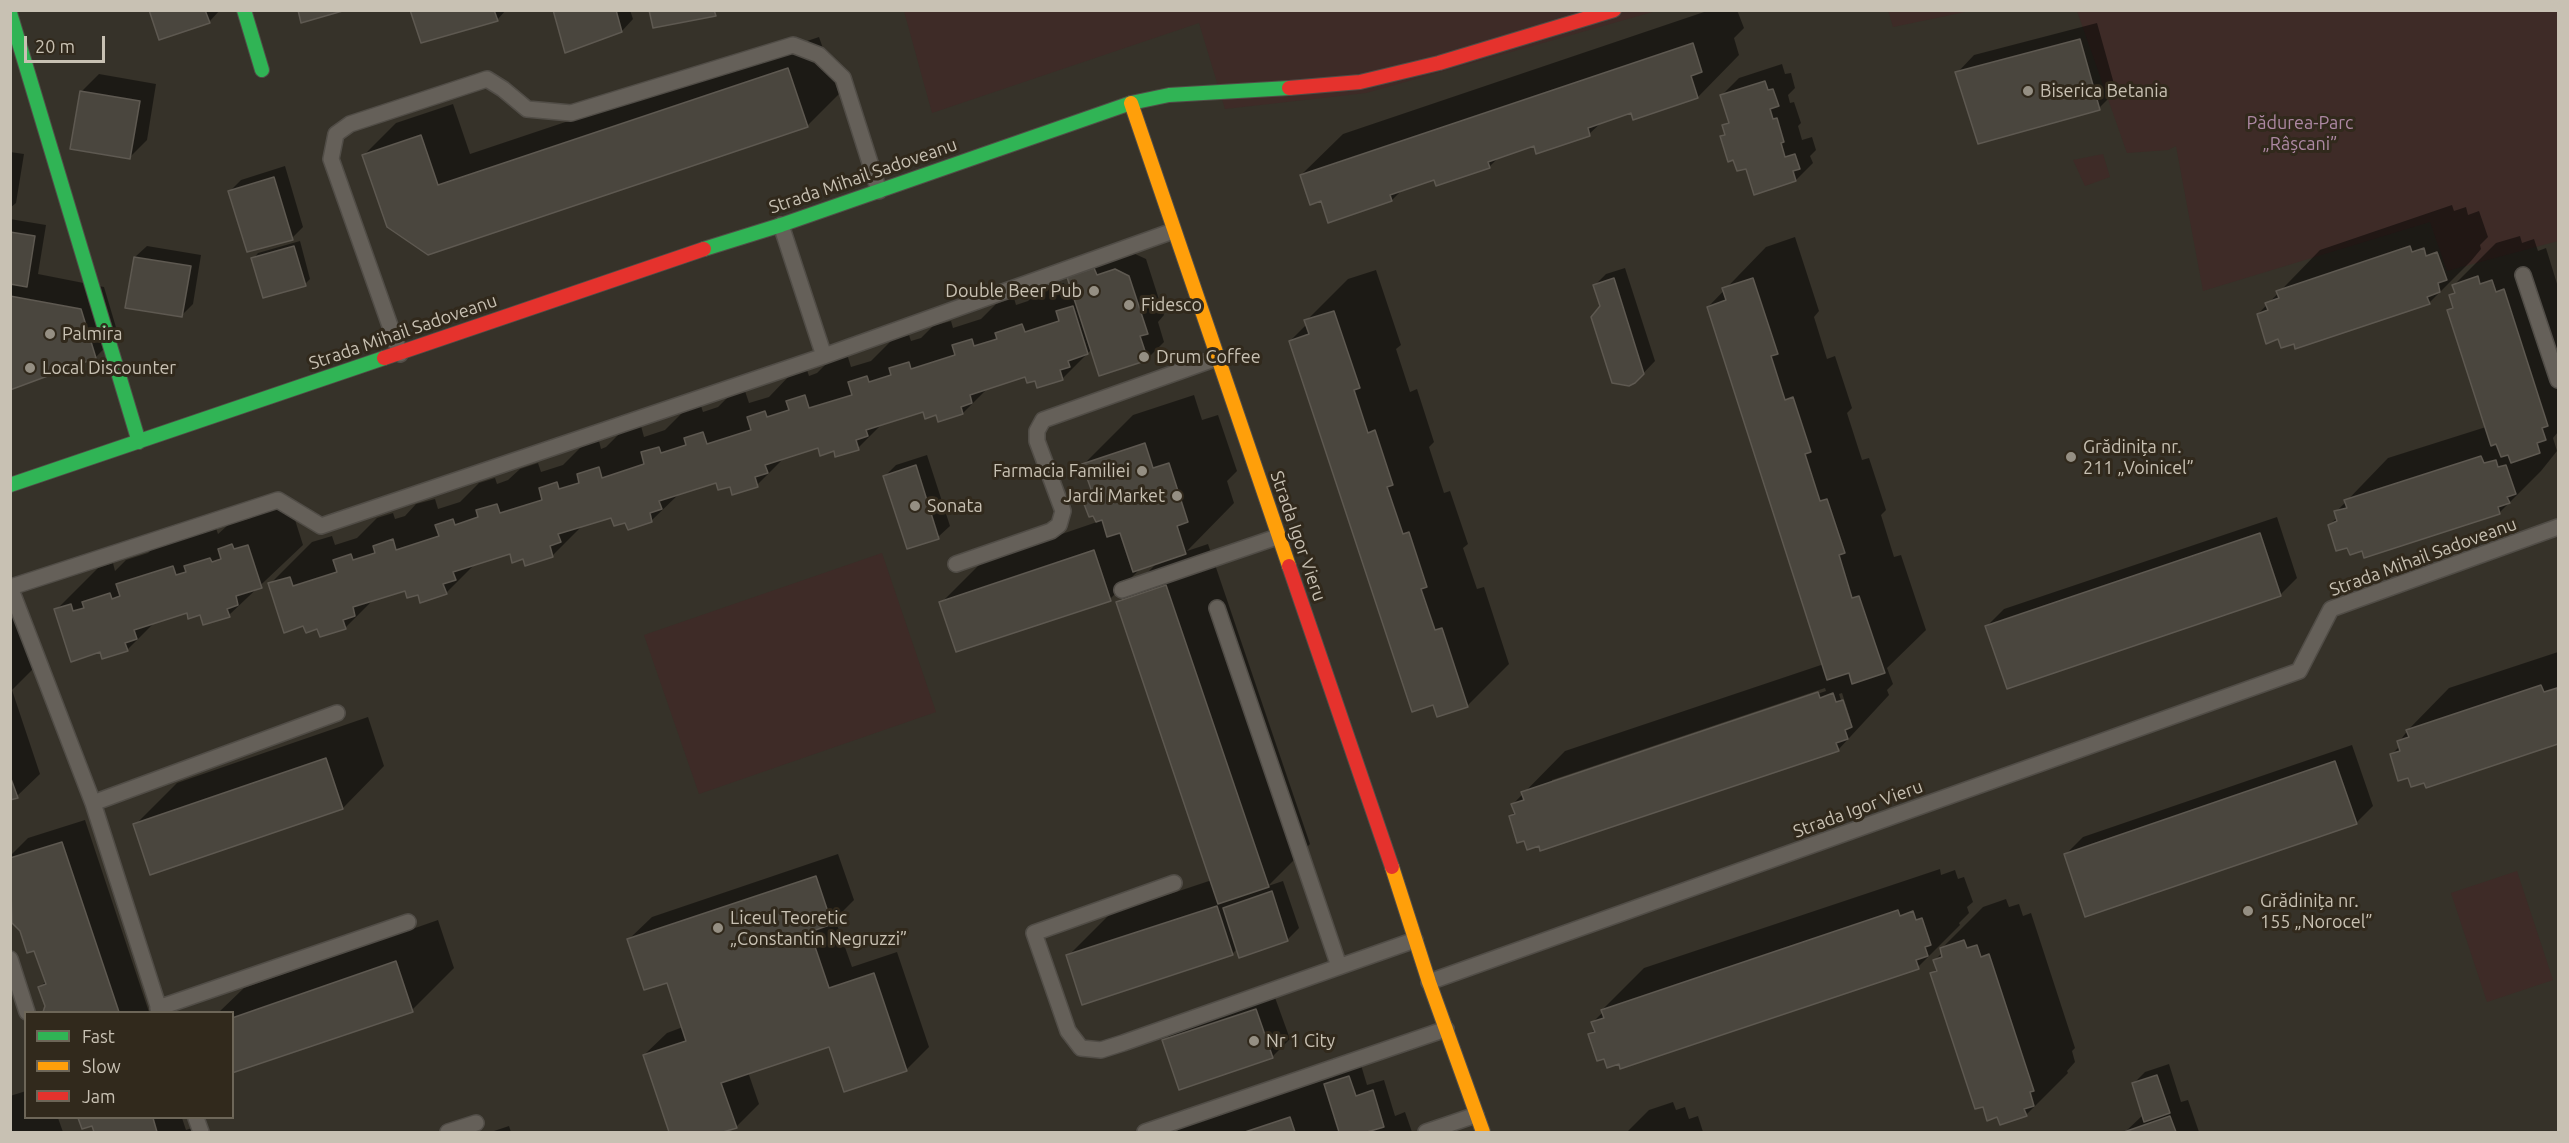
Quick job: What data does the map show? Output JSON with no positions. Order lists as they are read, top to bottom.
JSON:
{
  "streets": {
    "main road": ["Strada Mihail Sadoveanu", "Strada Igor Vieru"]
  },
  "crossings": [
    ["Strada Mihail Sadoveanu", "Strada Igor Vieru"]
  ],
  "parks": ["Pădurea-Parc „Râșcani”"],
  "places": [
    "Biserica Betania",
    "Double Beer Pub",
    "Fidesco",
    "Palmira",
    "Drum Coffee",
    "Local Discounter",
    "Grădinița nr. 211 „Voinicel”",
    "Farmacia Familiei",
    "Jardi Market",
    "Sonata",
    "Grădinița nr. 155 „Norocel”",
    "Liceul Teoretic „Constantin Negruzzi”",
    "Nr 1 City"
  ],
  "legend": ["Fast", "Slow", "Jam"],
  "scale_bar": "20 m"
}
